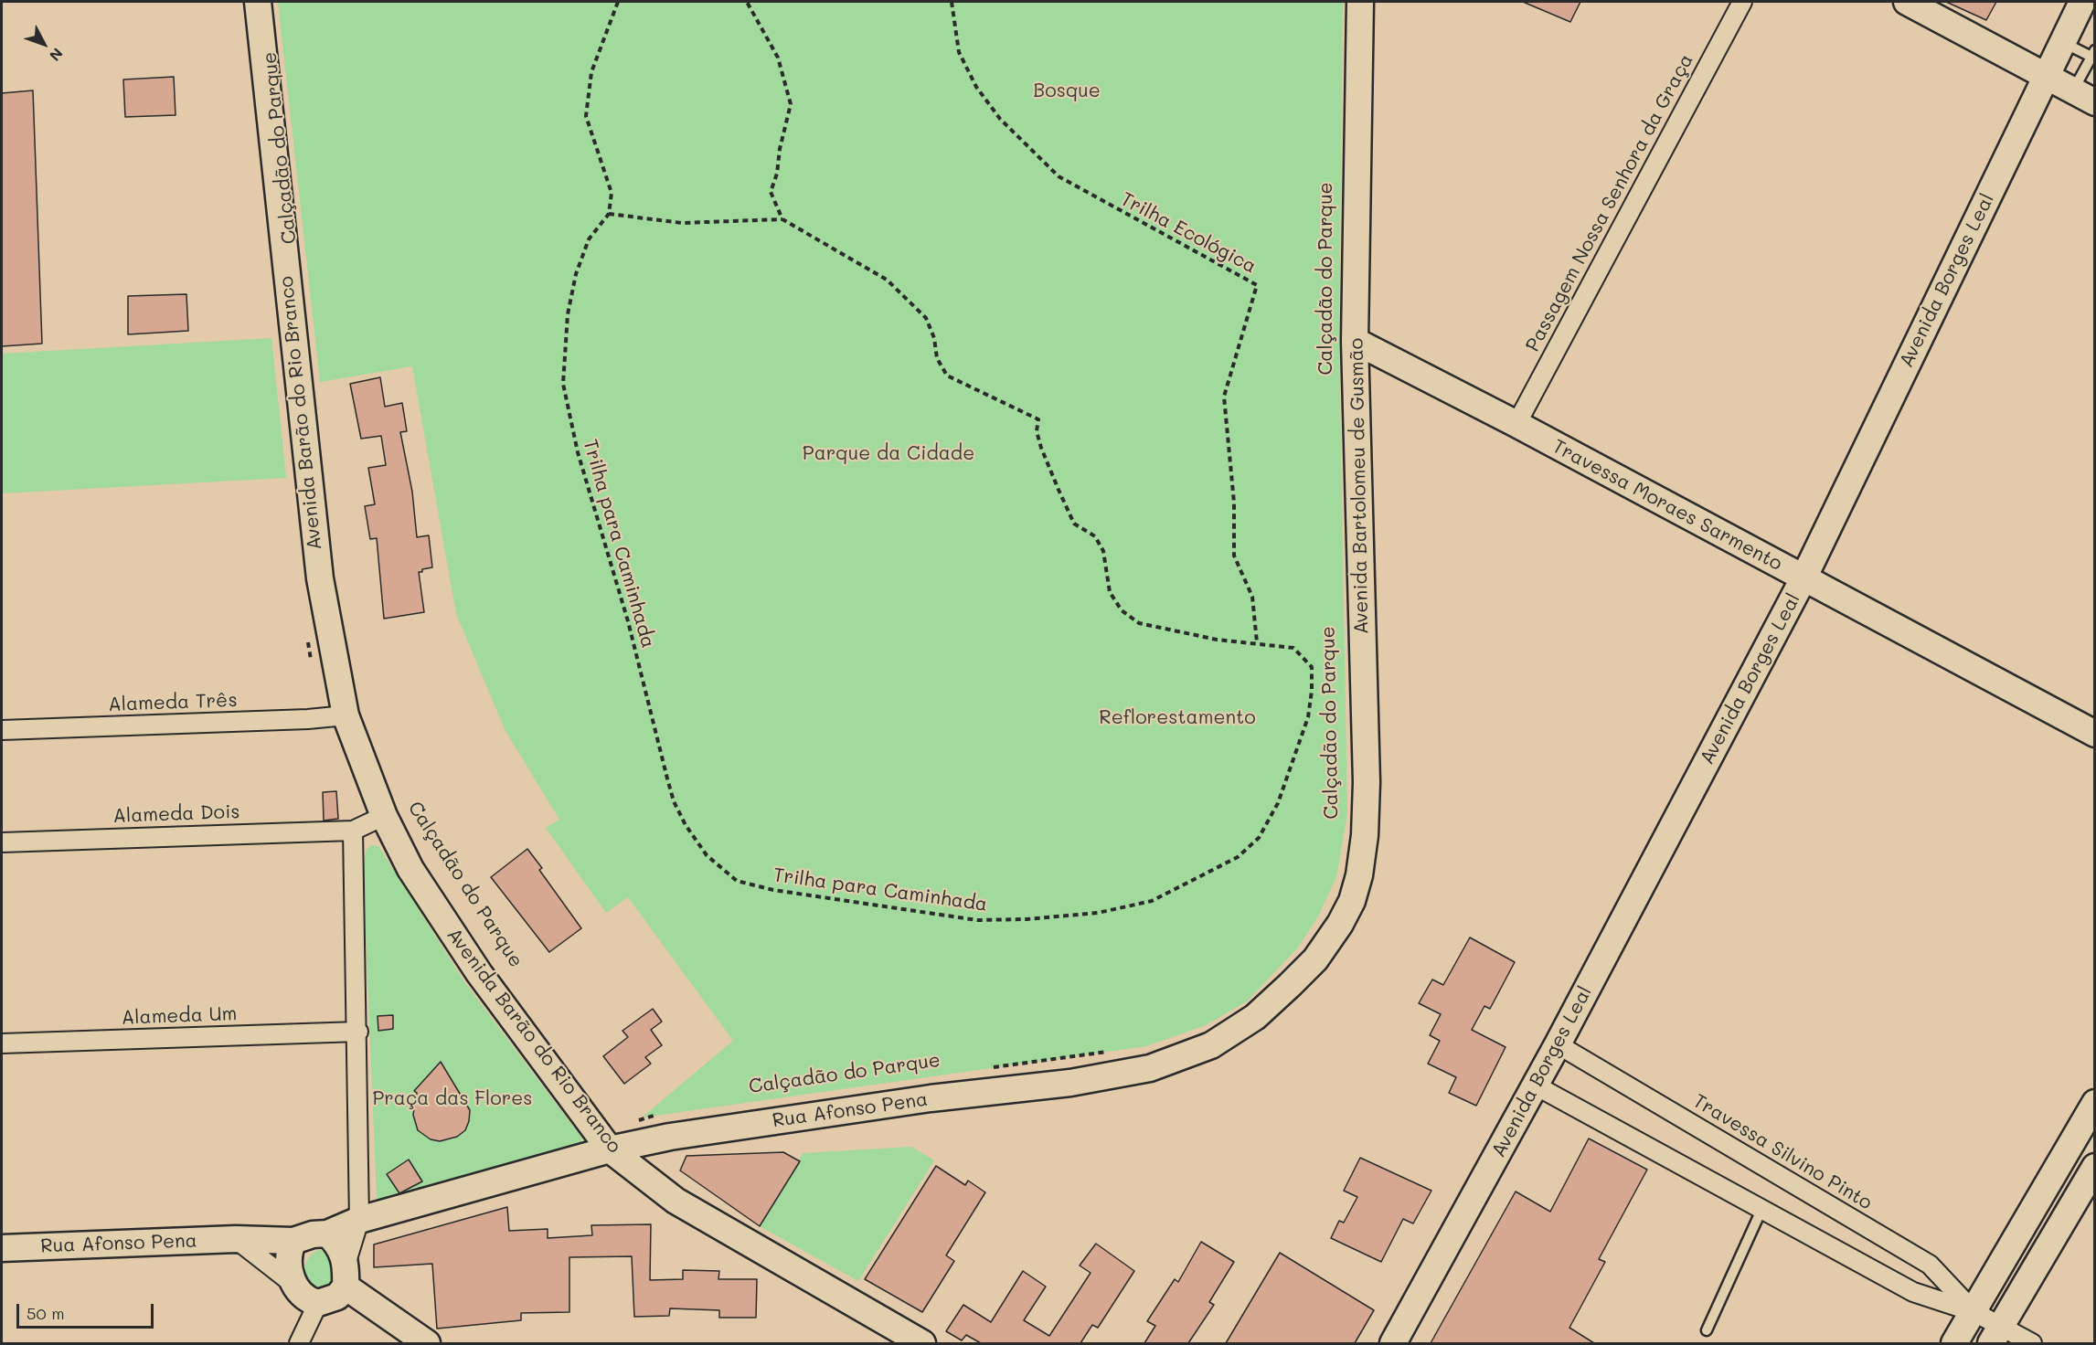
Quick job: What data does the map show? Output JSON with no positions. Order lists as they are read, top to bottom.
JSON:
{
  "streets": {
    "main road": [
      "Avenida Borges Leal",
      "Avenida Barão do Rio Branco",
      "Avenida Bartolomeu de Gusmão",
      "Travessa Moraes Sarmento",
      "Rua Afonso Pena"
    ],
    "street": [
      "Passagem Nossa Senhora da Graça",
      "Alameda Três",
      "Alameda Dois",
      "Alameda Um",
      "Travessa Silvino Pinto"
    ],
    "path": ["Trilha Ecológica", "Trilha para Caminhada"]
  },
  "crossings": [
    ["Passagem Nossa Senhora da Graça", "Travessa Moraes Sarmento"],
    ["Trilha Ecológica", "Trilha para Caminhada"],
    ["Avenida Borges Leal", "Travessa Moraes Sarmento"],
    ["Avenida Borges Leal", "Travessa Silvino Pinto"],
    ["Avenida Barão do Rio Branco", "Alameda Três"],
    ["Avenida Barão do Rio Branco", "Rua Afonso Pena"],
    ["Avenida Bartolomeu de Gusmão", "Travessa Moraes Sarmento"],
    ["Avenida Bartolomeu de Gusmão", "Rua Afonso Pena"]
  ],
  "parks": [
    "Bosque",
    "Parque da Cidade",
    "Reflorestamento",
    "Praça das Flores"
  ],
  "scale_bar": "50 m",
  "north": "bottom right"
}
